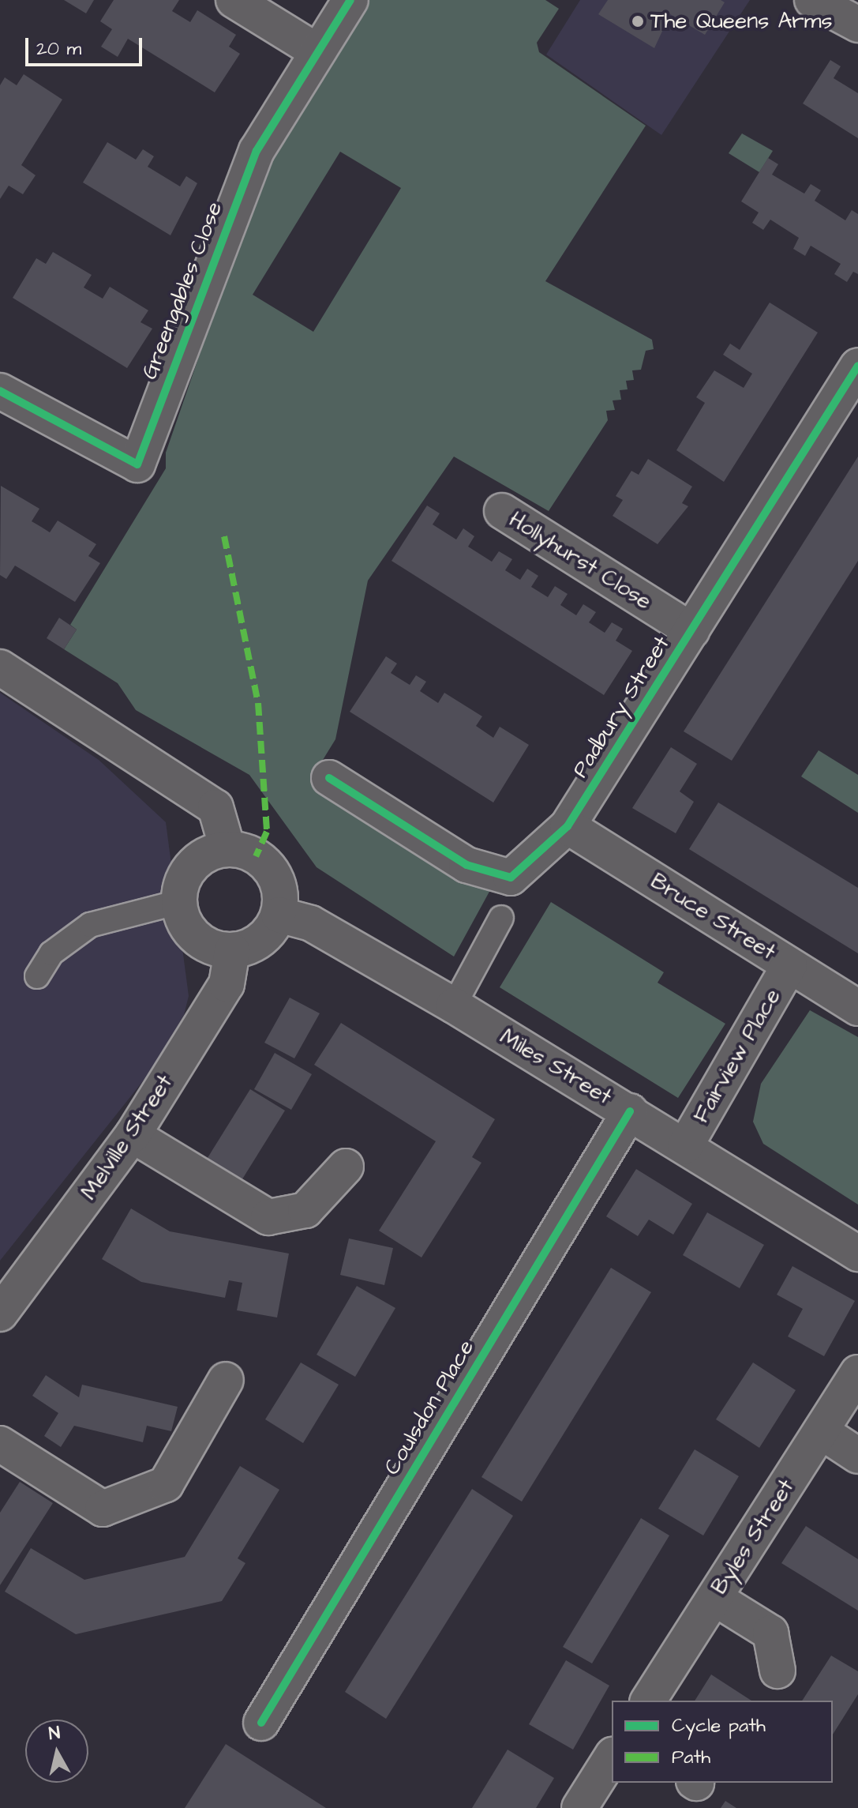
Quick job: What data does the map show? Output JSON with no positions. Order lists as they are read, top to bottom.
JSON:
{
  "streets": {
    "street": [
      "Greengables Close",
      "Hollyhurst Close",
      "Padbury Street",
      "Bruce Street",
      "Fairview Place",
      "Miles Street",
      "Melville Street",
      "Coulsdon Place",
      "Byles Street"
    ]
  },
  "crossings": [
    ["Hollyhurst Close", "Padbury Street"],
    ["Padbury Street", "Bruce Street"],
    ["Bruce Street", "Fairview Place"],
    ["Fairview Place", "Miles Street"],
    ["Miles Street", "Melville Street"],
    ["Miles Street", "Coulsdon Place"]
  ],
  "places": ["The Queens Arms"],
  "legend": ["Cycle path", "Path"],
  "scale_bar": "20 m",
  "north": "top"
}
